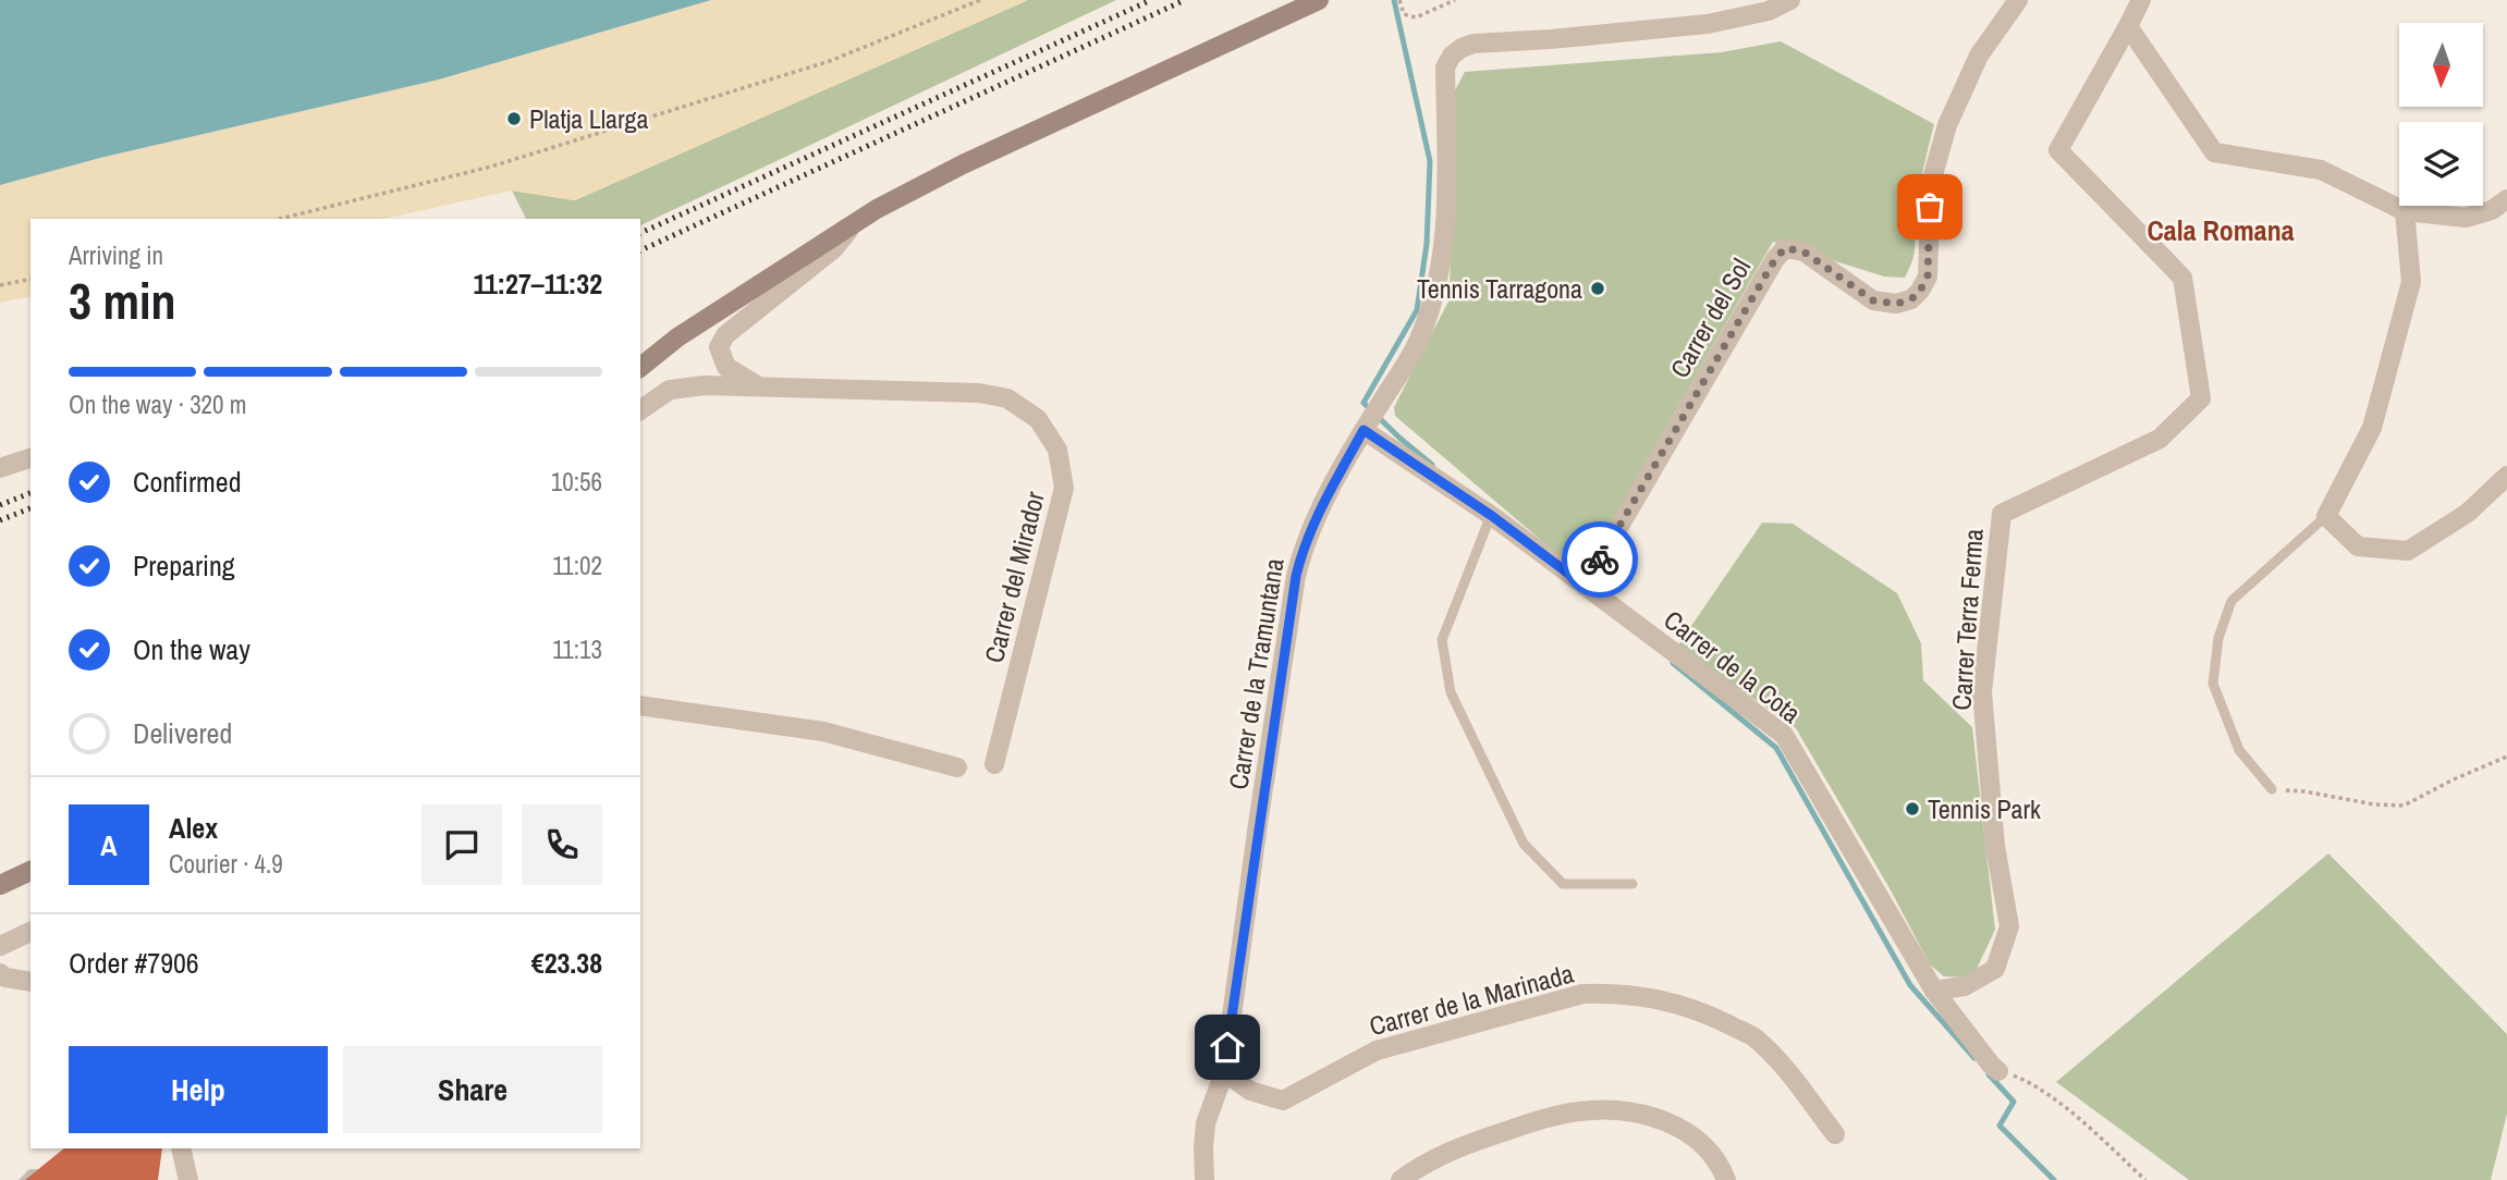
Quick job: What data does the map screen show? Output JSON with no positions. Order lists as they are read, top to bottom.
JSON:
{
  "streets": {
    "street": [
      "Carrer del Sol",
      "Carrer del Mirador",
      "Carrer Terra Ferma",
      "Carrer de la Cota",
      "Carrer de la Tramuntana",
      "Carrer de la Marinada"
    ]
  },
  "crossings": [
    ["Carrer del Sol", "Carrer de la Cota"],
    ["Carrer Terra Ferma", "Carrer de la Cota"],
    ["Carrer de la Cota", "Carrer de la Tramuntana"],
    ["Carrer de la Tramuntana", "Carrer de la Marinada"]
  ],
  "districts": ["Cala Romana"],
  "places": ["Platja Llarga", "Tennis Tarragona", "Tennis Park"],
  "north": "bottom",
  "page": {
    "heading": ["3 min", "Arriving in", "11:27–11:32"],
    "panel": [
      "Alex",
      "Courier · 4.9",
      "Order #7906",
      "€23.38"
    ],
    "bar": "On the way · 320 m",
    "list": [
      ["Confirmed", "10:56"],
      ["Preparing", "11:02"],
      ["On the way", "11:13"],
      "Delivered"
    ],
    "round": "A",
    "buttons": ["Help", "Share"]
  }
}
